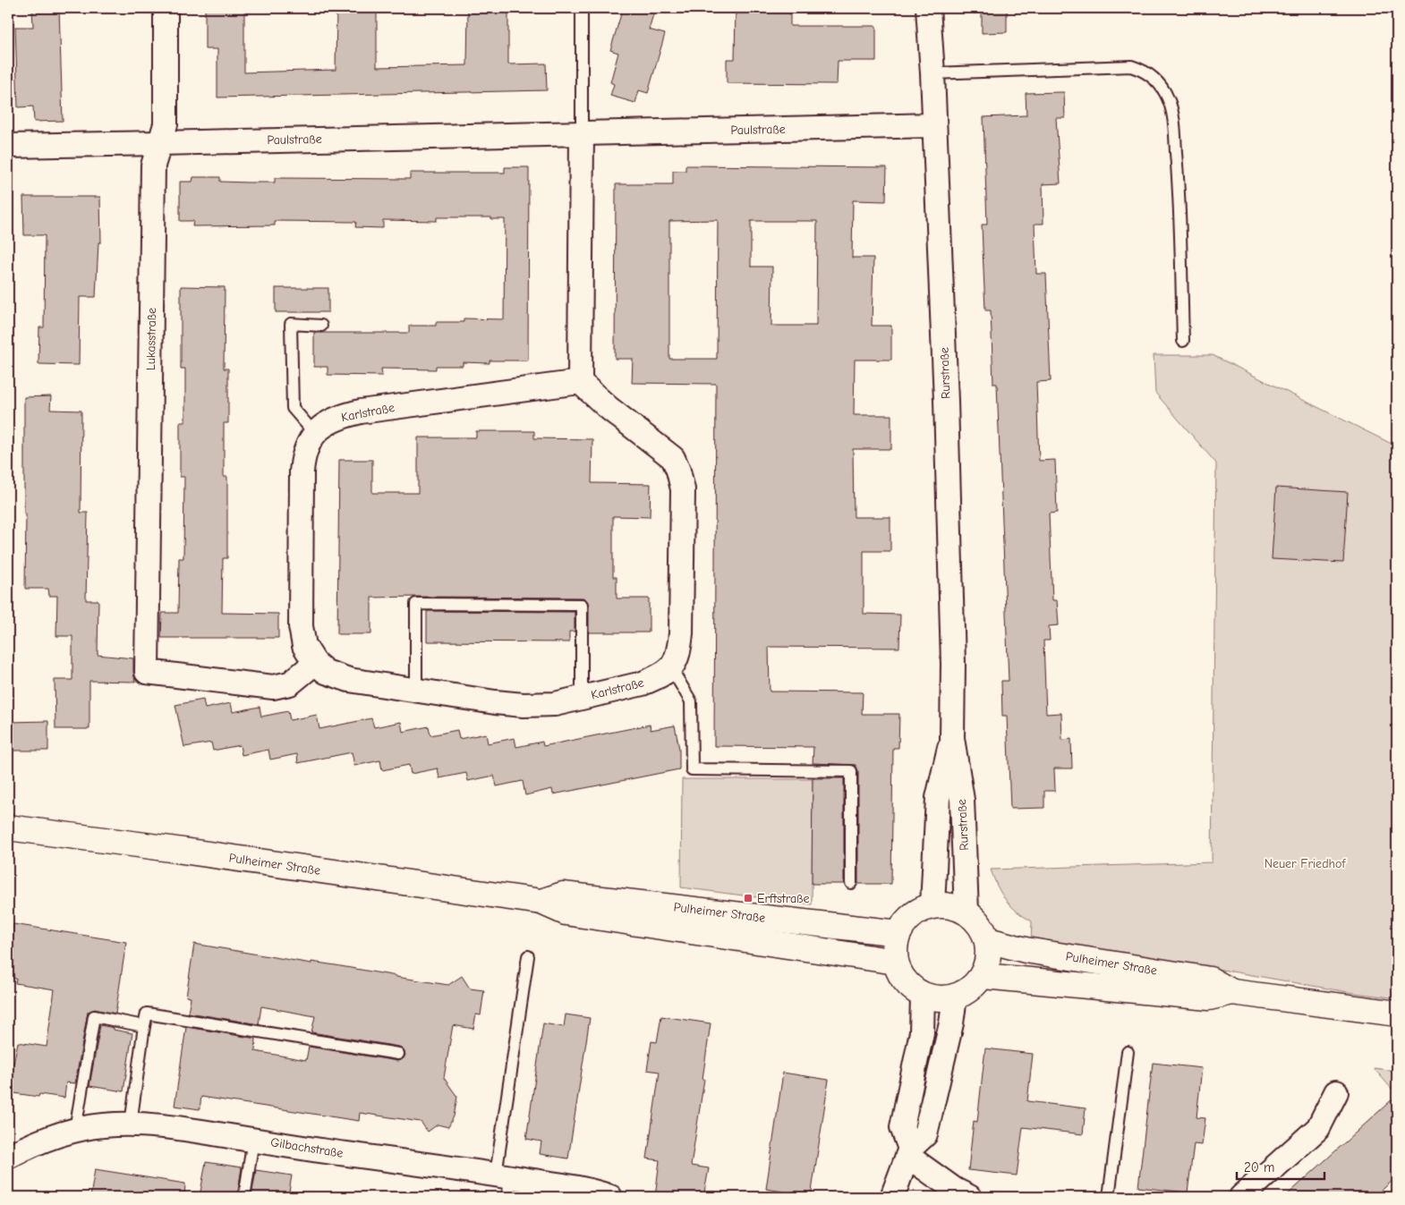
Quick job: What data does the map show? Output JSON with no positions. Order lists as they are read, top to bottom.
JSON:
{
  "streets": {
    "main road": ["Pulheimer Straße"],
    "street": [
      "Paulstraße",
      "Lukasstraße",
      "Rurstraße",
      "Karlstraße",
      "Gilbachstraße"
    ]
  },
  "crossings": [
    ["Paulstraße", "Lukasstraße"],
    ["Paulstraße", "Rurstraße"],
    ["Lukasstraße", "Karlstraße"],
    ["Rurstraße", "Pulheimer Straße"]
  ],
  "parks": ["Neuer Friedhof"],
  "places": {
    "transit": ["Erftstraße"]
  },
  "scale_bar": "20 m"
}
